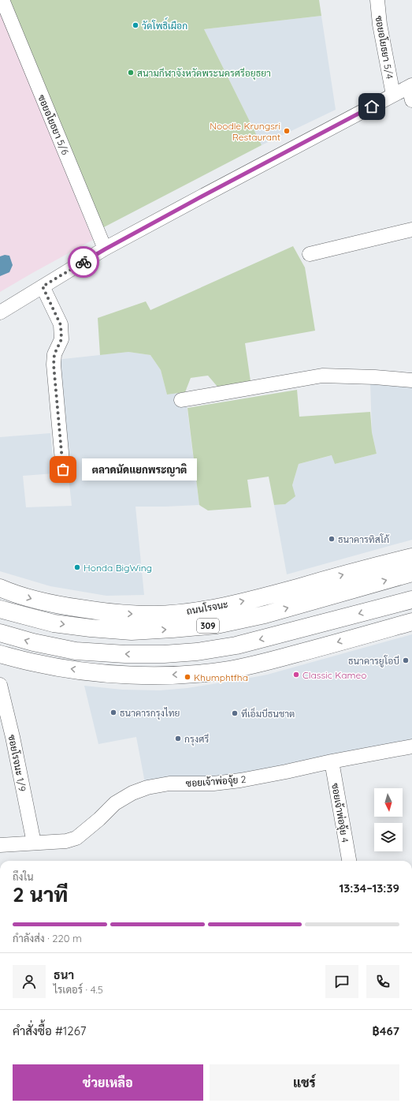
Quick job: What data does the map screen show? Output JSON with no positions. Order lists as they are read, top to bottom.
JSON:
{
  "streets": {
    "main road": ["ถนนโรจนะ", "309"],
    "street": [
      "ซอยอโยธยา 5/4",
      "ซอยอโยธยา 5/6",
      "ซอยโรจนะ 1/9",
      "ซอยเจ้าพ่อจุ้ย 2",
      "ซอยเจ้าพ่อจุ้ย 4"
    ]
  },
  "crossings": [
    ["ซอยโรจนะ 1/9", "ซอยเจ้าพ่อจุ้ย 2"],
    ["ซอยเจ้าพ่อจุ้ย 2", "ซอยเจ้าพ่อจุ้ย 4"]
  ],
  "places": [
    "วัดโพธิ์เผือก",
    "สนามกีฬาจังหวัดพระนครศรีอยุธยา",
    "Noodle Krungsri Restaurant",
    "ตลาดนัดแยกพระญาติ",
    "ธนาคารทิสโก้",
    "Honda BigWing",
    "ธนาคารยูโอบี",
    "Classic Kameo",
    "Khumphtfha",
    "ธนาคารกรุงไทย",
    "ทีเอ็มบีธนชาต",
    "กรุงศรี"
  ],
  "north": "bottom",
  "page": {
    "bubble": "ตลาดนัดแยกพระญาติ",
    "heading": ["2 นาที", "ถึงใน", "13:34–13:39"],
    "panel": [
      "ธนา",
      "ไรเดอร์ · 4.5",
      "คำสั่งซื้อ #1267",
      "฿467"
    ],
    "bar": "กำลังส่ง · 220 m",
    "buttons": ["ช่วยเหลือ", "แชร์"]
  }
}
